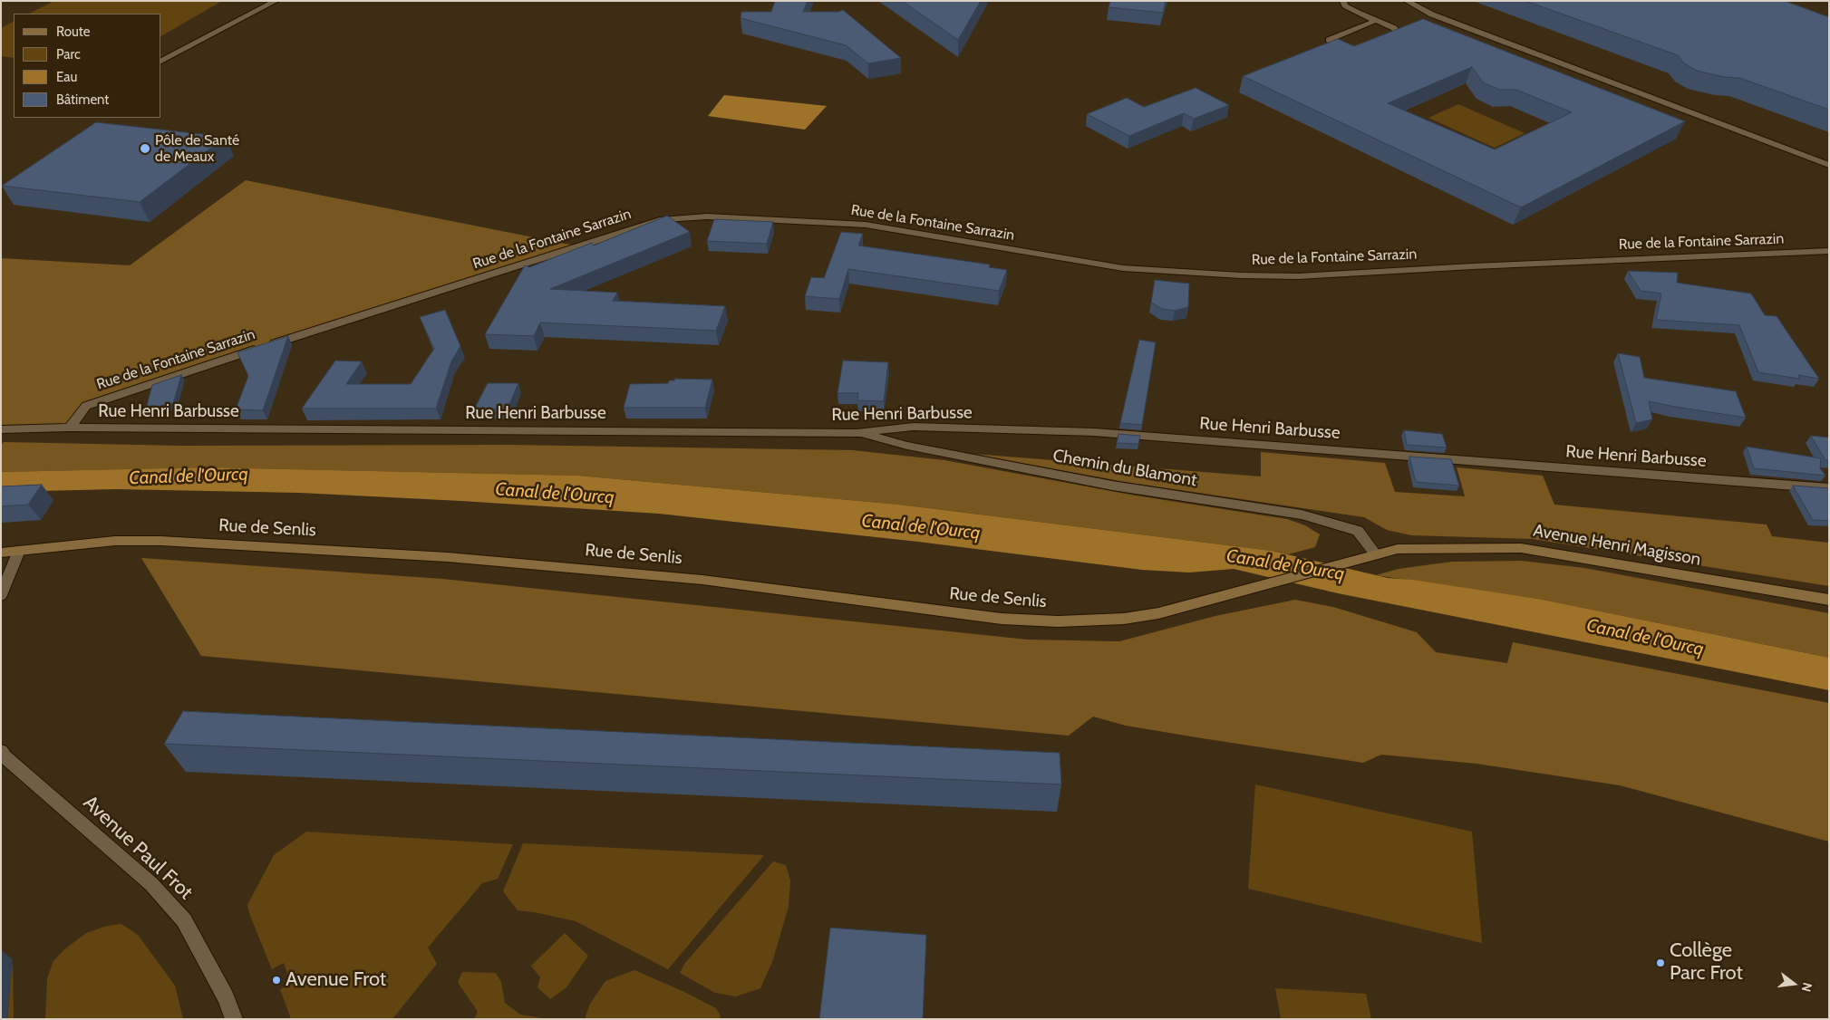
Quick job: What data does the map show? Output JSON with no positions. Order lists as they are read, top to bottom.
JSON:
{
  "streets": {
    "main road": ["Rue de Senlis", "Avenue Henri Magisson"],
    "street": [
      "Rue de la Fontaine Sarrazin",
      "Rue Henri Barbusse",
      "Chemin du Blamont",
      "Avenue Paul Frot"
    ]
  },
  "crossings": [
    ["Rue de la Fontaine Sarrazin", "Rue Henri Barbusse"],
    ["Rue Henri Barbusse", "Chemin du Blamont"],
    ["Chemin du Blamont", "Rue de Senlis"],
    ["Chemin du Blamont", "Avenue Henri Magisson"],
    ["Rue de Senlis", "Avenue Henri Magisson"]
  ],
  "water": ["Canal de l'Ourcq"],
  "places": ["Pôle de Santé de Meaux", "Collège Parc Frot", "Avenue Frot"],
  "legend": [
    "Route",
    "Parc",
    "Eau",
    "Bâtiment"
  ],
  "north": "right"
}
